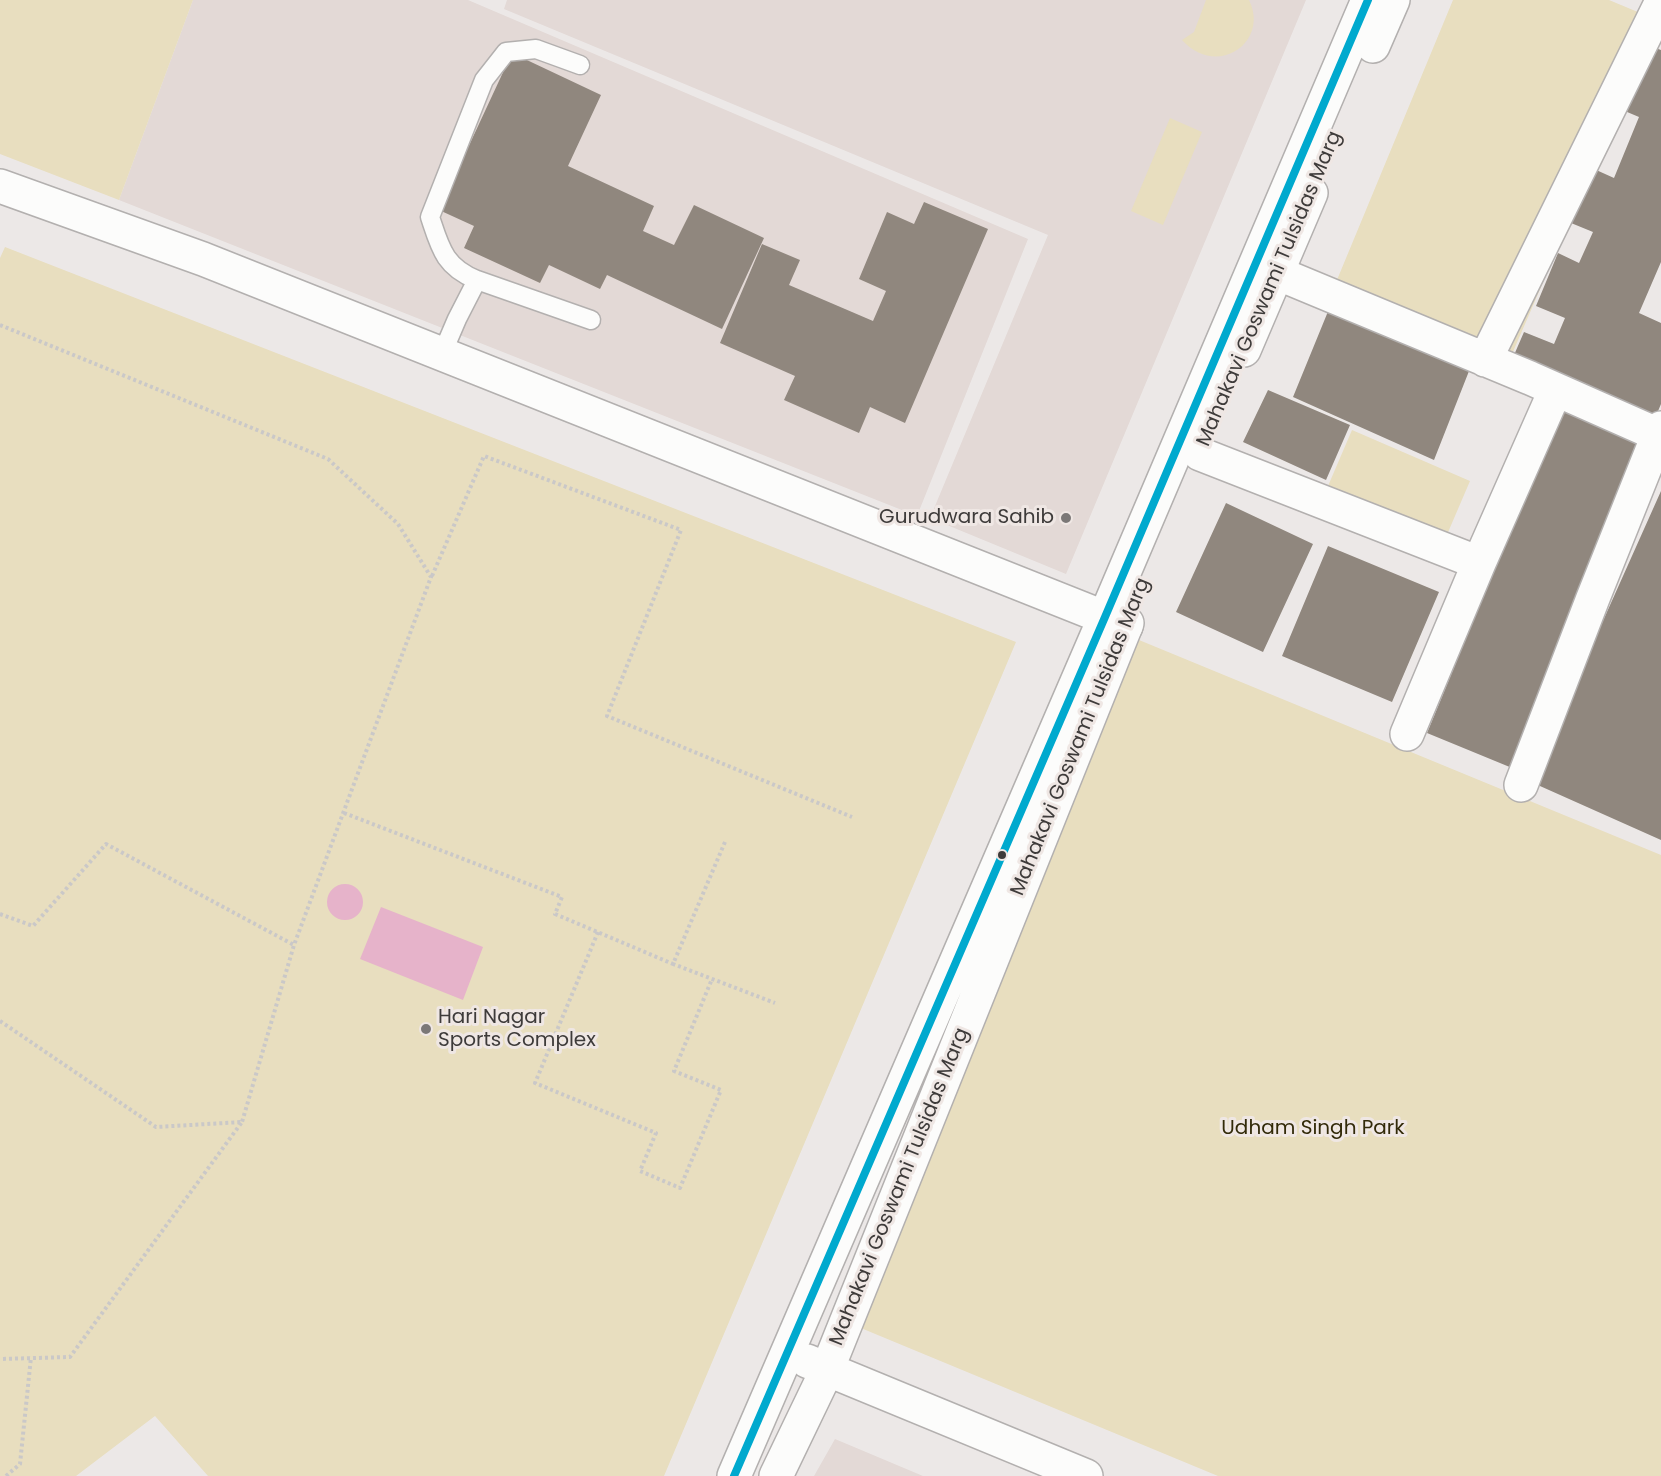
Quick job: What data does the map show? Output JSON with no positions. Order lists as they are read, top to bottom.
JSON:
{
  "streets": {
    "street": ["Mahakavi Goswami Tulsidas Marg"]
  },
  "parks": ["Udham Singh Park"],
  "places": ["Gurudwara Sahib", "Hari Nagar Sports Complex"]
}
